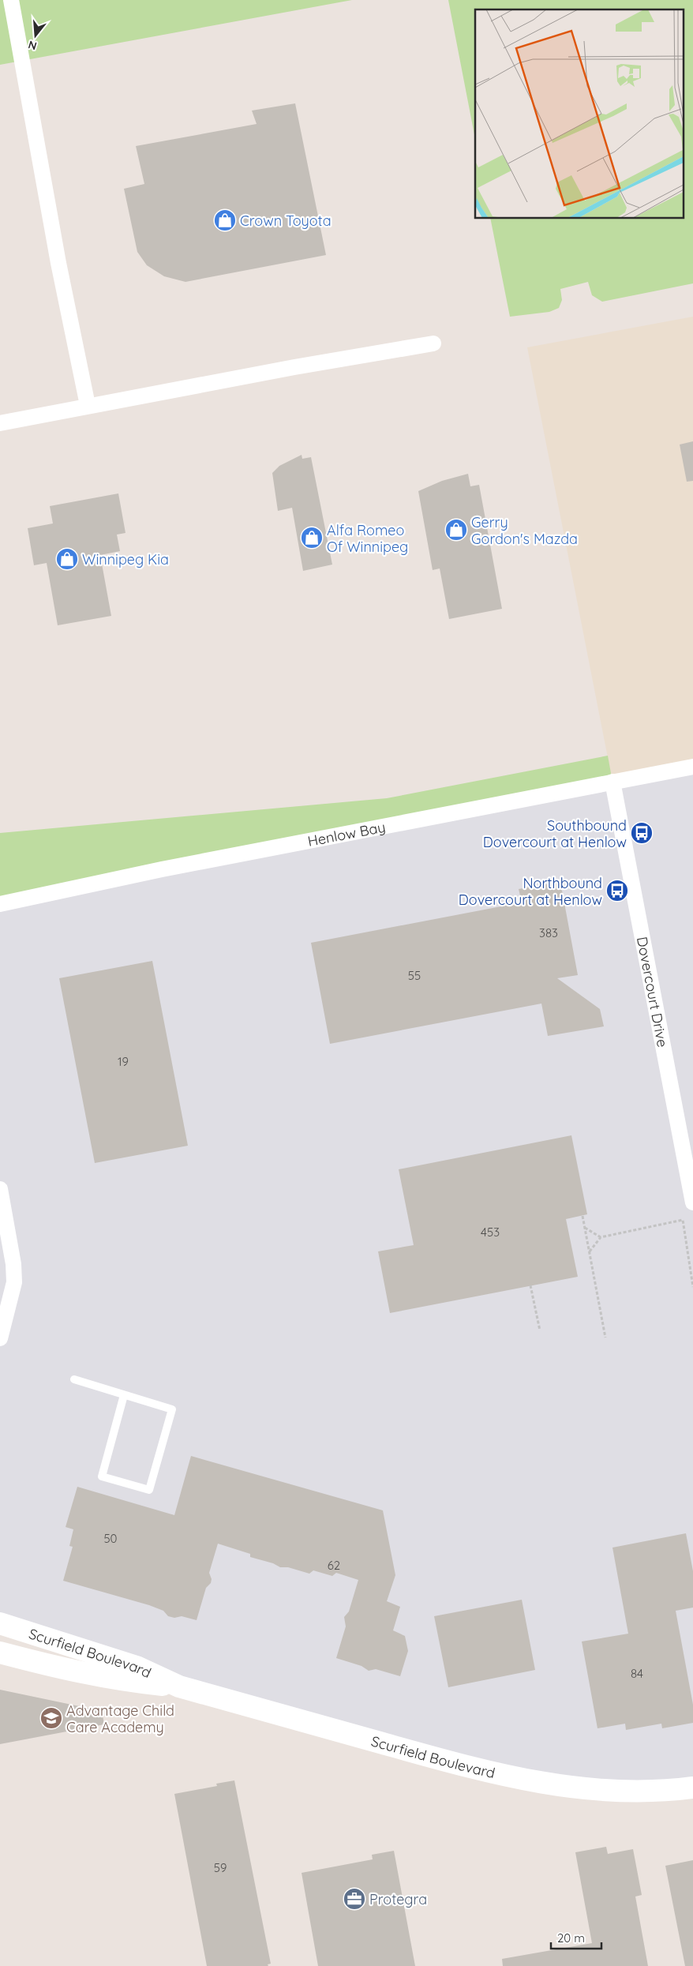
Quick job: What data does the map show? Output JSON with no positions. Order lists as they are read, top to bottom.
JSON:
{
  "streets": {
    "street": ["Henlow Bay", "Dovercourt Drive", "Scurfield Boulevard"]
  },
  "crossings": [
    ["Henlow Bay", "Dovercourt Drive"]
  ],
  "places": {
    "shop": [
      "Crown Toyota",
      "Gerry Gordon's Mazda",
      "Alfa Romeo Of Winnipeg",
      "Winnipeg Kia"
    ],
    "bus stop": ["Southbound Dovercourt at Henlow", "Northbound Dovercourt at Henlow"],
    "school or university": ["Advantage Child Care Academy"],
    "office": ["Protegra"]
  },
  "house_numbers": [
    "383",
    "55",
    "19",
    "453",
    "50",
    "62",
    "84",
    "59"
  ],
  "scale_bar": "20 m",
  "north": "bottom"
}
